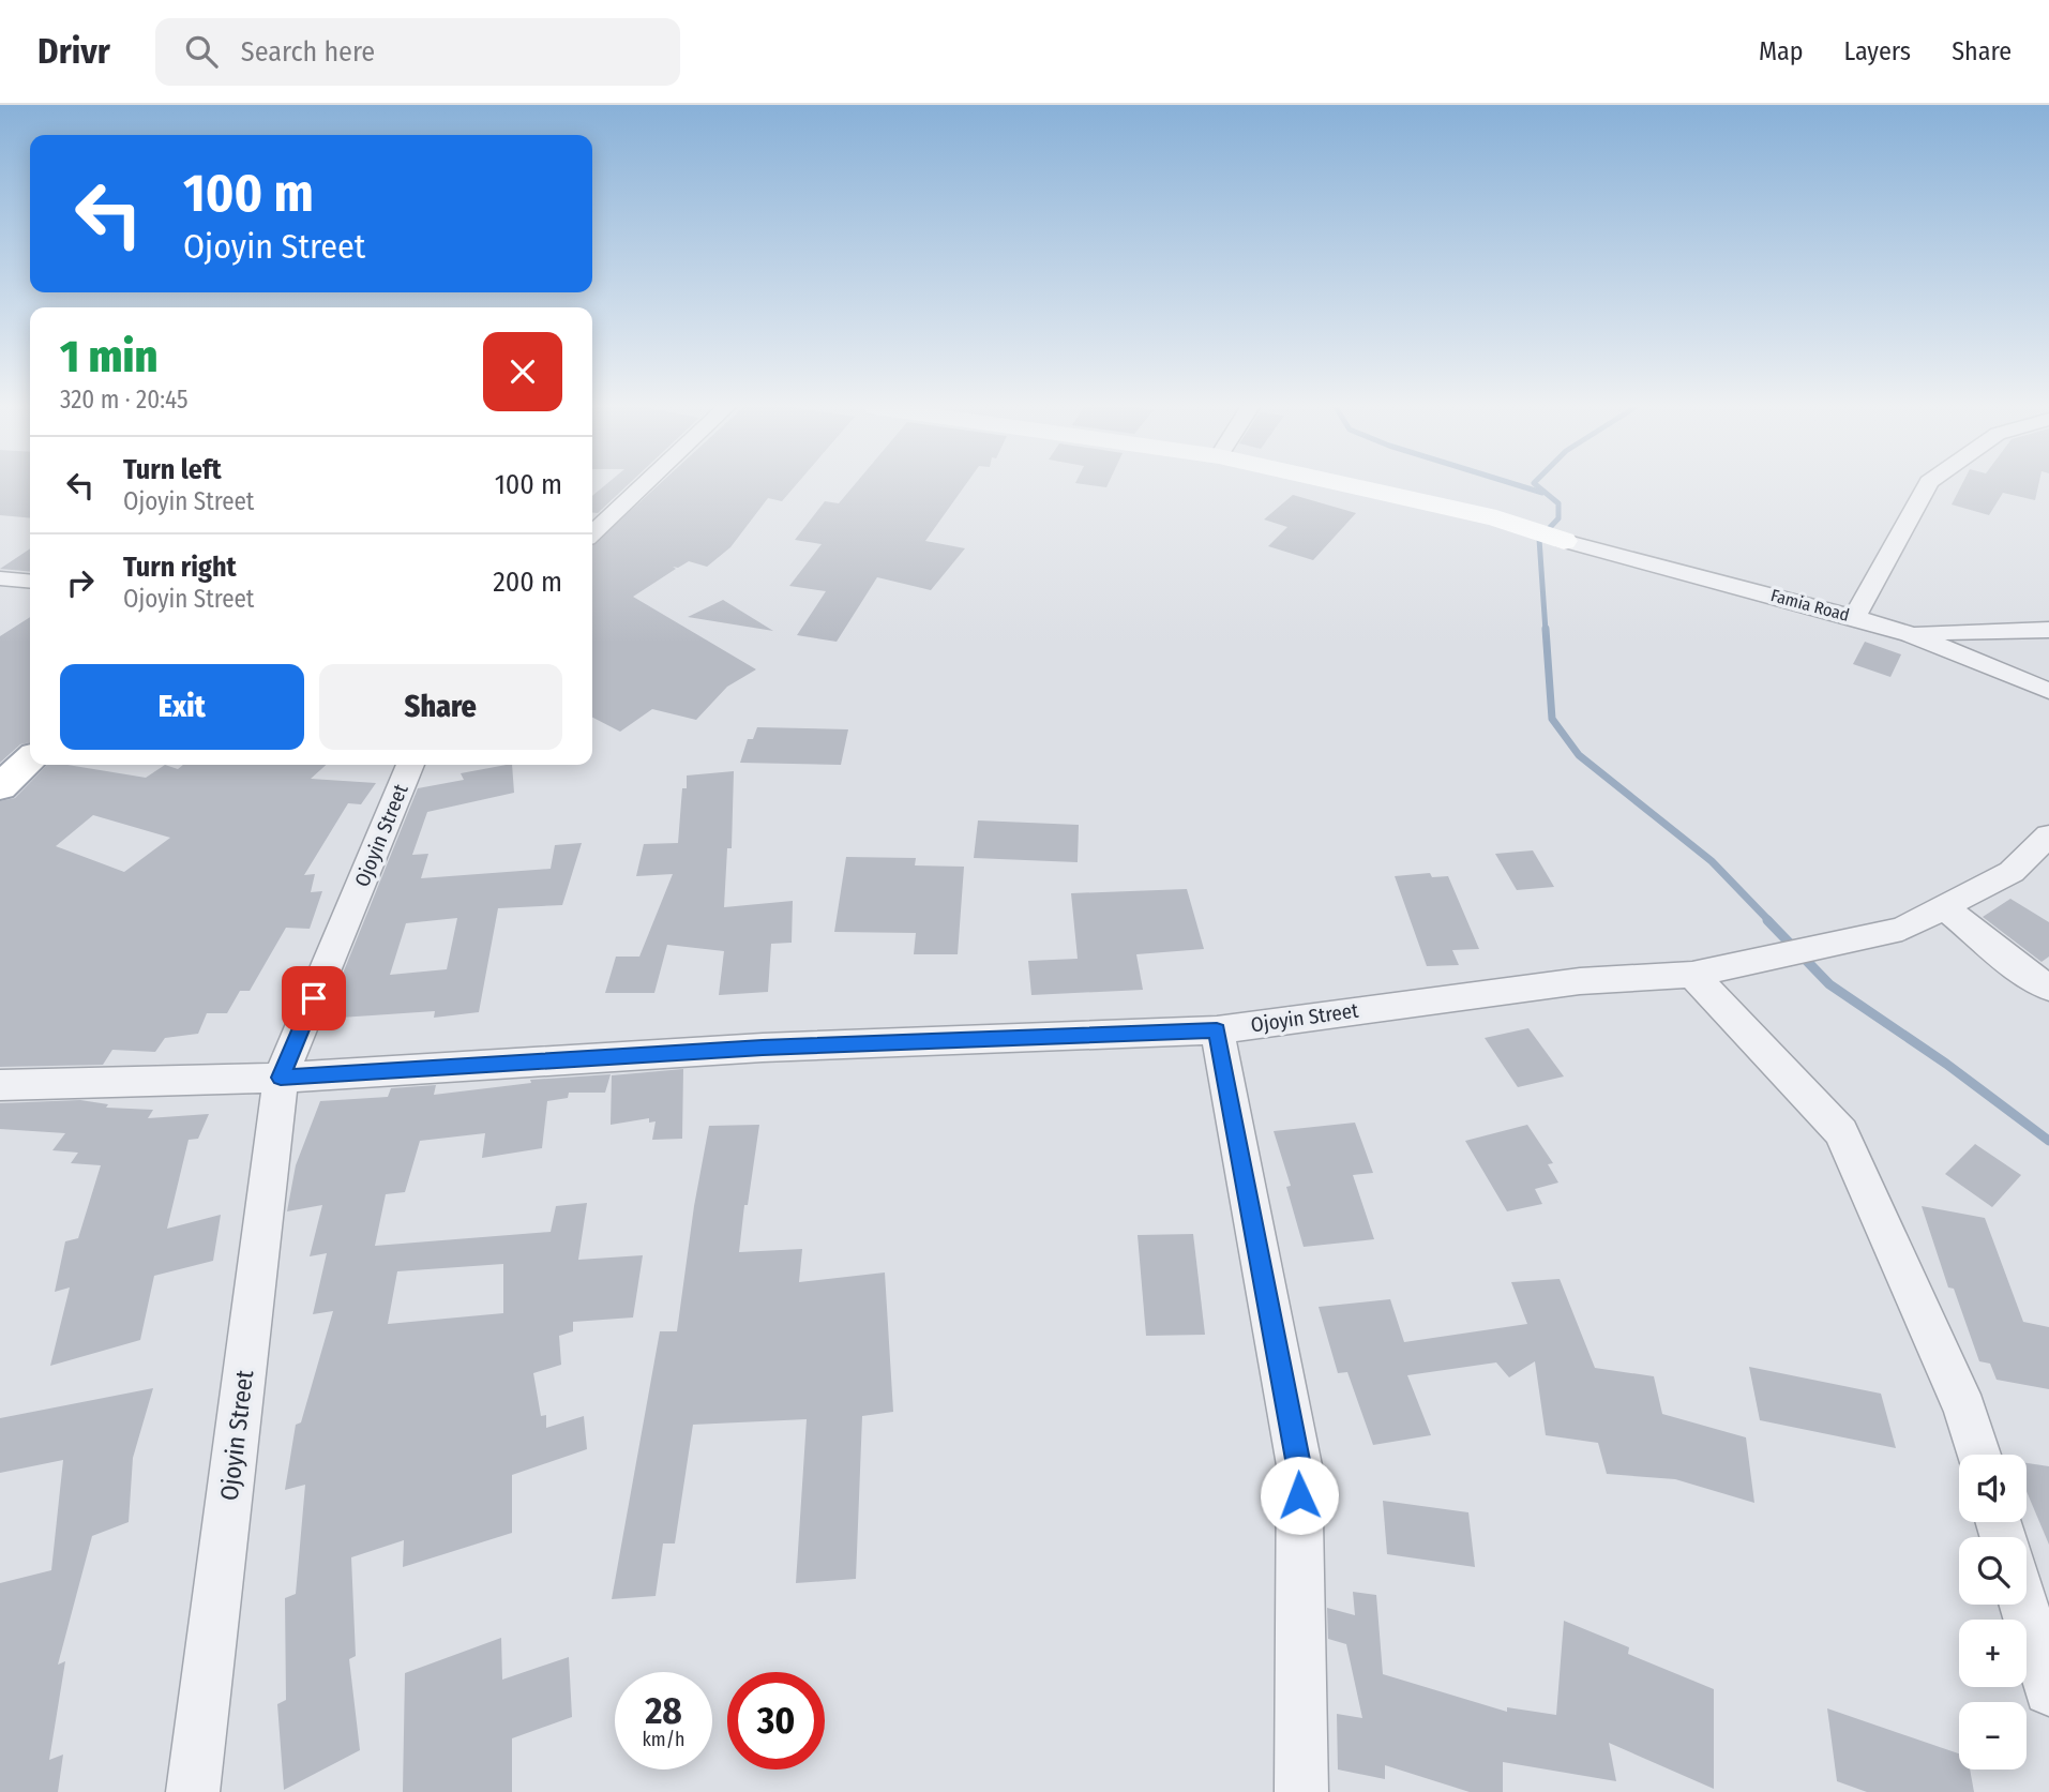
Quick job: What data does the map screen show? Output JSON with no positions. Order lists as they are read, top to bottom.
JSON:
{
  "streets": {
    "street": ["Famia Road", "Ojoyin Street"]
  },
  "page": {
    "header": "Drivr",
    "search": "Search here",
    "nav": ["Map", "Layers", "Share"],
    "turn": ["100 m", "Ojoyin Street"],
    "heading": ["1 min", "320 m · 20:45"],
    "list": [
      {
        "name": "Turn left",
        "note": "Ojoyin Street",
        "value": "100 m"
      },
      {
        "name": "Turn right",
        "note": "Ojoyin Street",
        "value": "200 m"
      }
    ],
    "buttons": ["Exit", "Share"],
    "map_buttons": ["+", "−"],
    "speed": "28 km/h",
    "limit": "30"
  }
}
